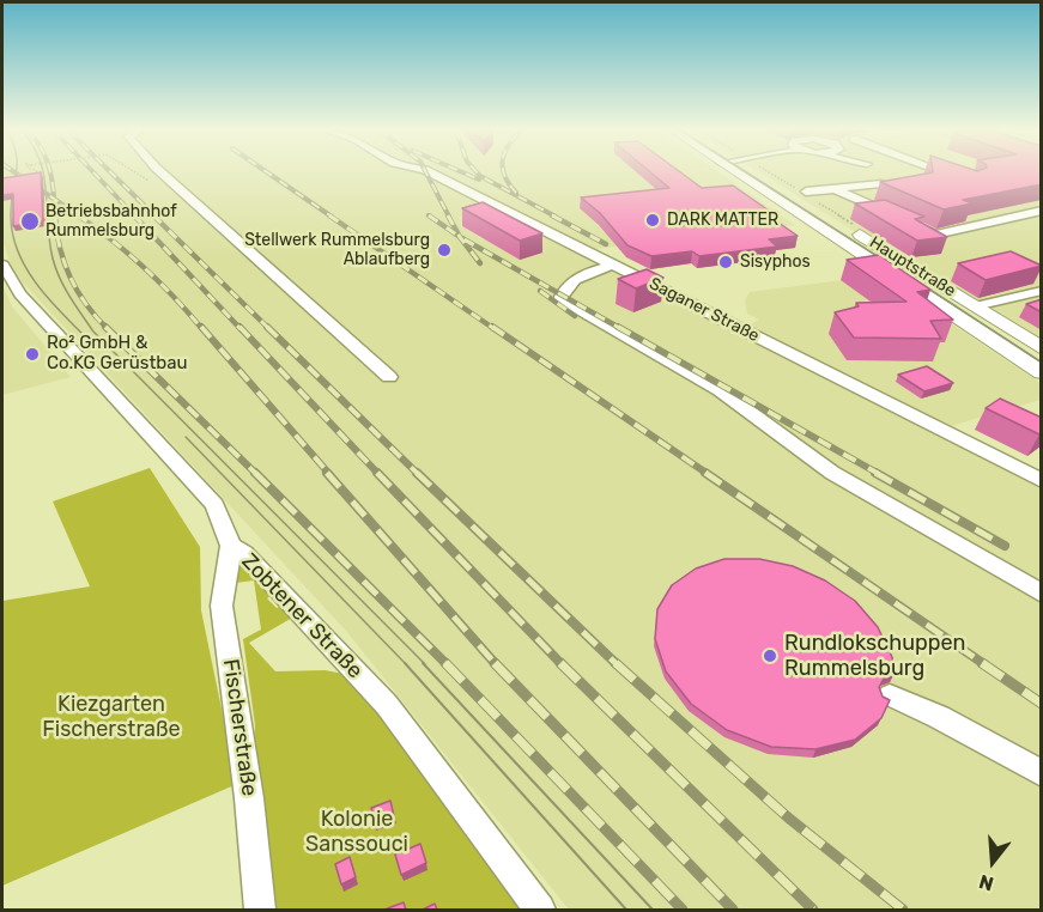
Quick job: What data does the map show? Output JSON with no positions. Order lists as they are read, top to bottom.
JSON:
{
  "streets": {
    "main road": ["Hauptstraße"],
    "street": ["Saganer Straße", "Zobtener Straße", "Fischerstraße"]
  },
  "crossings": [
    ["Zobtener Straße", "Fischerstraße"]
  ],
  "parks": ["Kiezgarten Fischerstraße", "Kolonie Sanssouci"],
  "places": [
    "DARK MATTER",
    "Betriebsbahnhof Rummelsburg",
    "Stellwerk Rummelsburg Ablaufberg",
    "Sisyphos",
    "Ro² GmbH & Co.KG Gerüstbau",
    "Rundlokschuppen Rummelsburg"
  ],
  "north": "bottom"
}
